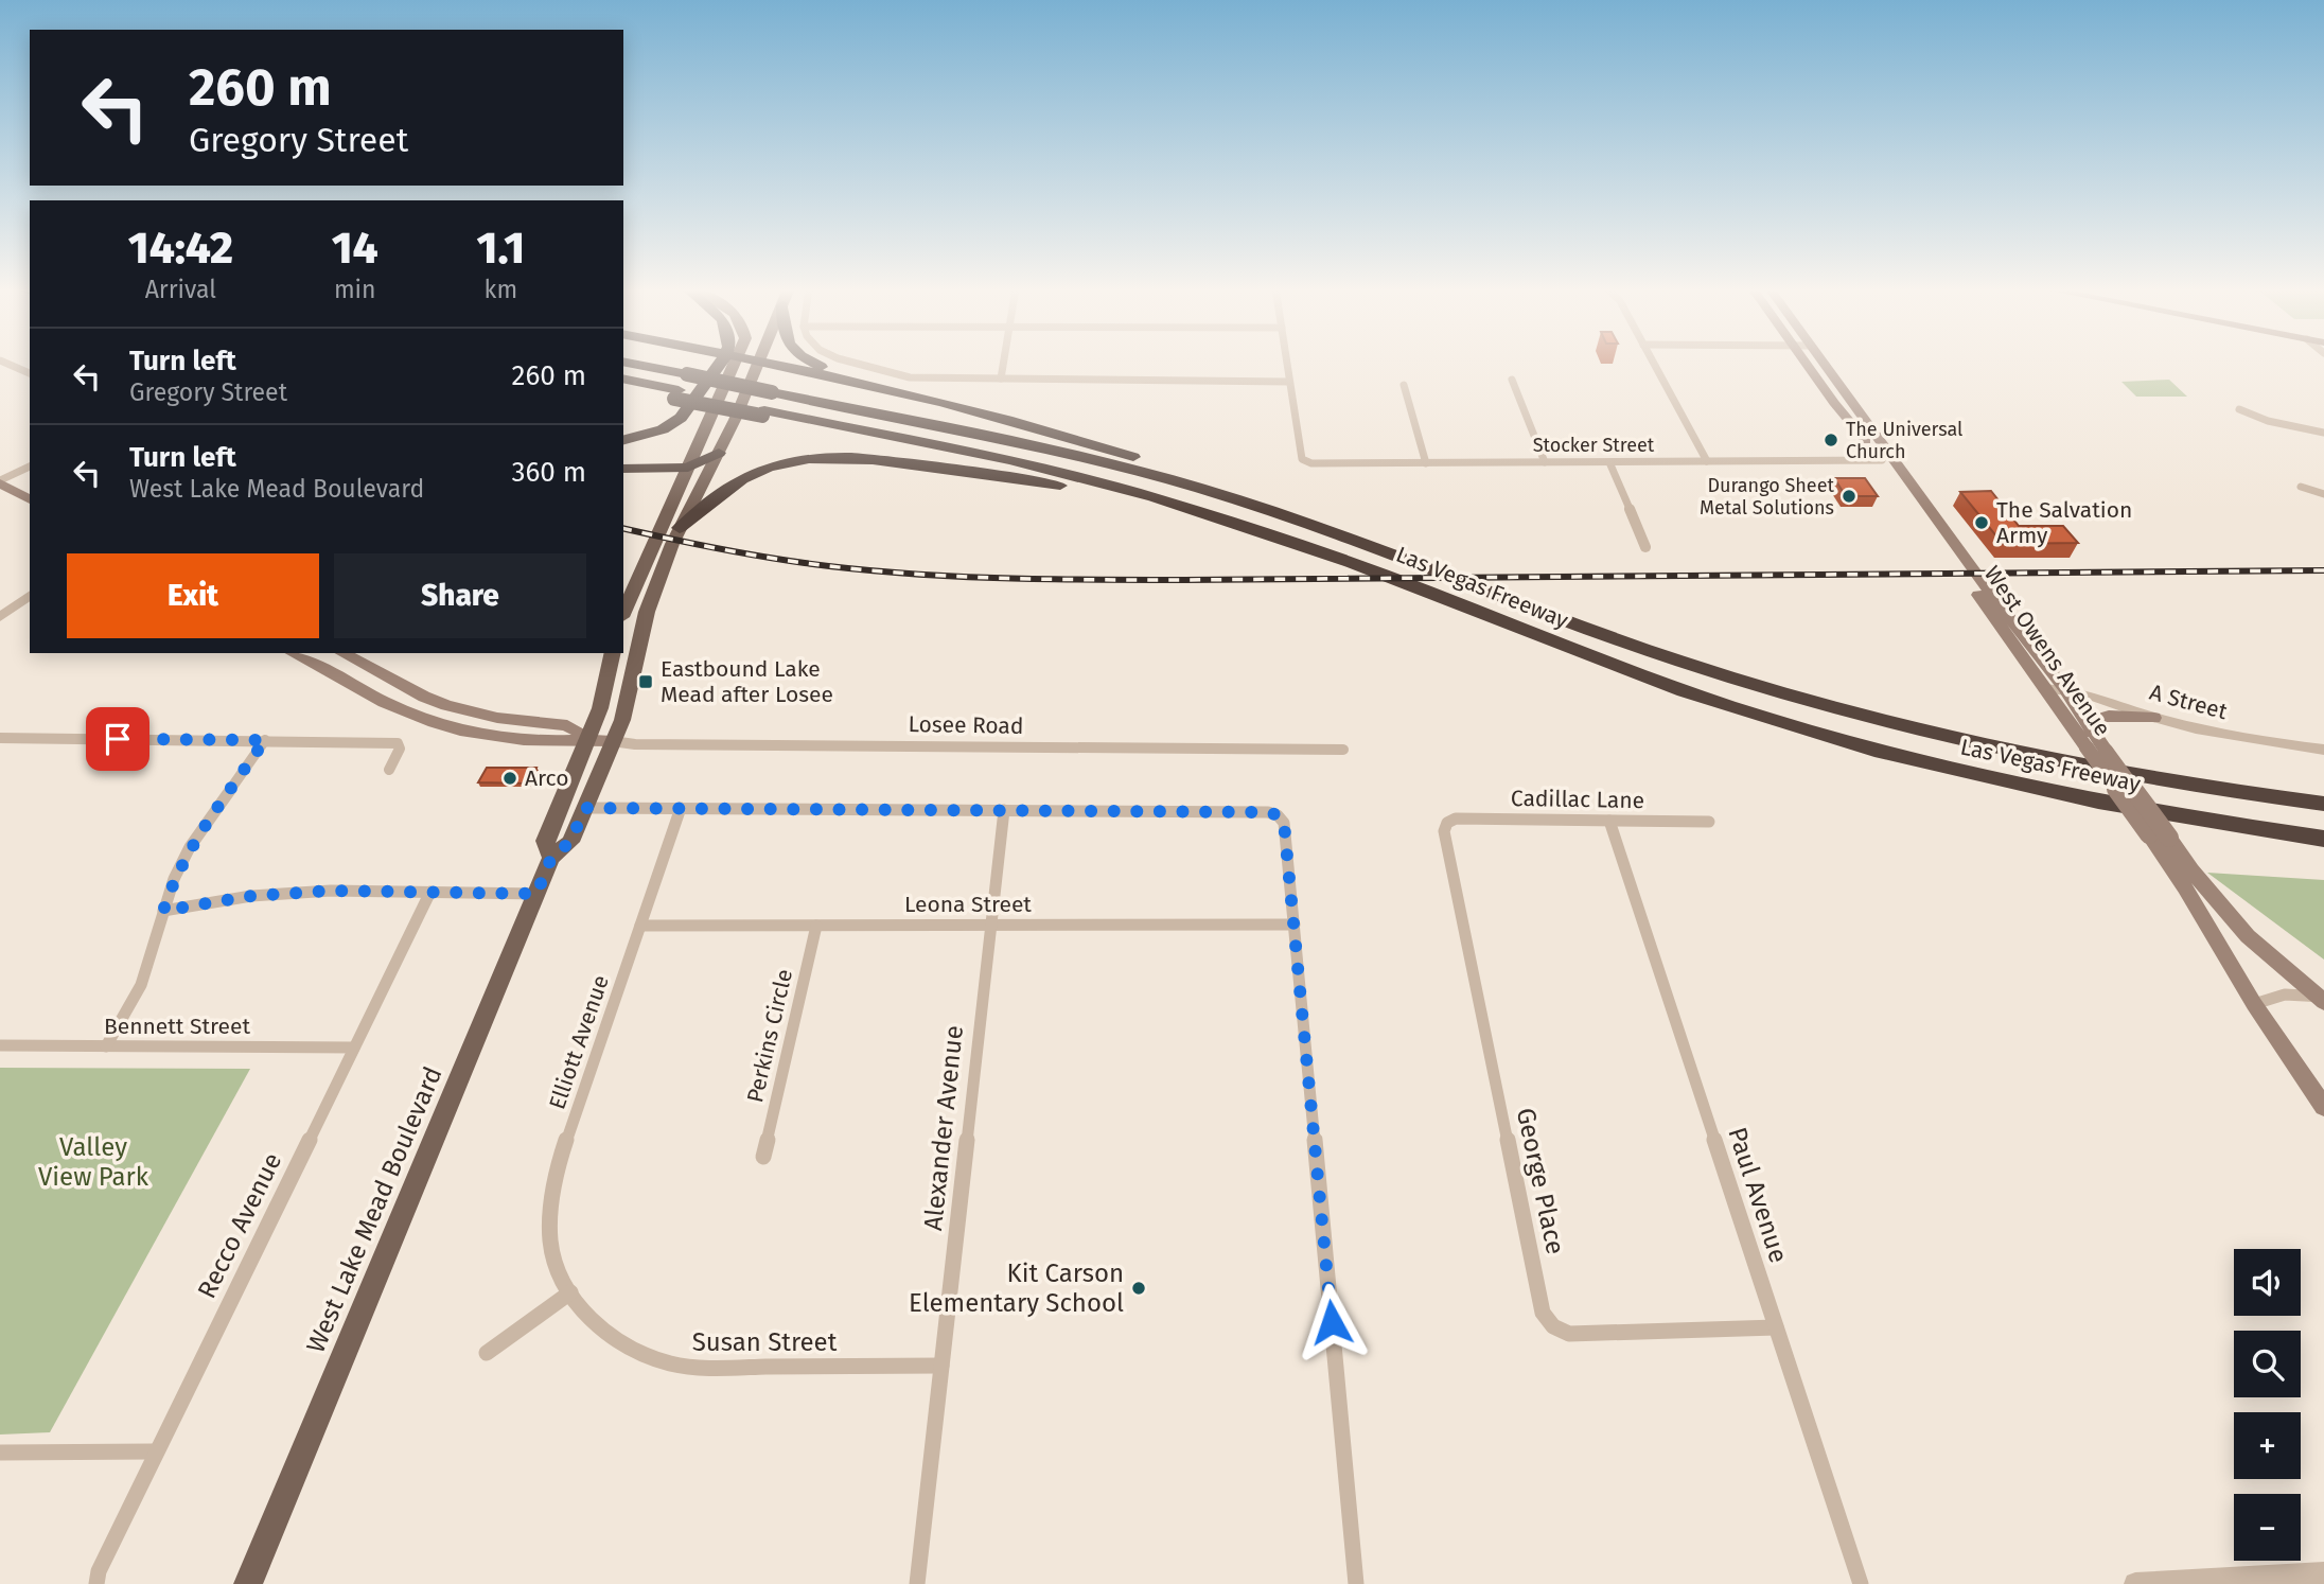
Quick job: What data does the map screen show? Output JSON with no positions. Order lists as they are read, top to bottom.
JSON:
{
  "streets": {
    "highway": ["Las Vegas Freeway"],
    "main road": ["West Owens Avenue", "Losee Road", "West Lake Mead Boulevard"],
    "street": [
      "Stocker Street",
      "A Street",
      "Cadillac Lane",
      "Leona Street",
      "Bennett Street",
      "Perkins Circle",
      "Elliott Avenue",
      "Alexander Avenue",
      "George Place",
      "Paul Avenue",
      "Recco Avenue",
      "Susan Street"
    ]
  },
  "crossings": [
    ["Stocker Street", "West Owens Avenue"],
    ["West Owens Avenue", "A Street"],
    ["Losee Road", "West Lake Mead Boulevard"],
    ["Cadillac Lane", "George Place"],
    ["Cadillac Lane", "Paul Avenue"],
    ["Leona Street", "Perkins Circle"],
    ["Leona Street", "Elliott Avenue"],
    ["Leona Street", "Alexander Avenue"],
    ["Bennett Street", "Recco Avenue"],
    ["Elliott Avenue", "Susan Street"],
    ["Alexander Avenue", "Susan Street"],
    ["George Place", "Paul Avenue"]
  ],
  "parks": ["Valley View Park"],
  "places": {
    "other": [
      "The Universal Church",
      "Durango Sheet Metal Solutions",
      "The Salvation Army",
      "Arco",
      "Kit Carson Elementary School"
    ],
    "transit": ["Eastbound Lake Mead after Losee"]
  },
  "page": {
    "turn": ["260 m", "Gregory Street"],
    "eta": [
      "14:42",
      "Arrival",
      "14",
      "min",
      "1.1",
      "km"
    ],
    "list": [
      {
        "name": "Turn left",
        "note": "Gregory Street",
        "value": "260 m"
      },
      {
        "name": "Turn left",
        "note": "West Lake Mead Boulevard",
        "value": "360 m"
      }
    ],
    "buttons": ["Exit", "Share"],
    "map_buttons": ["+", "−"]
  }
}
